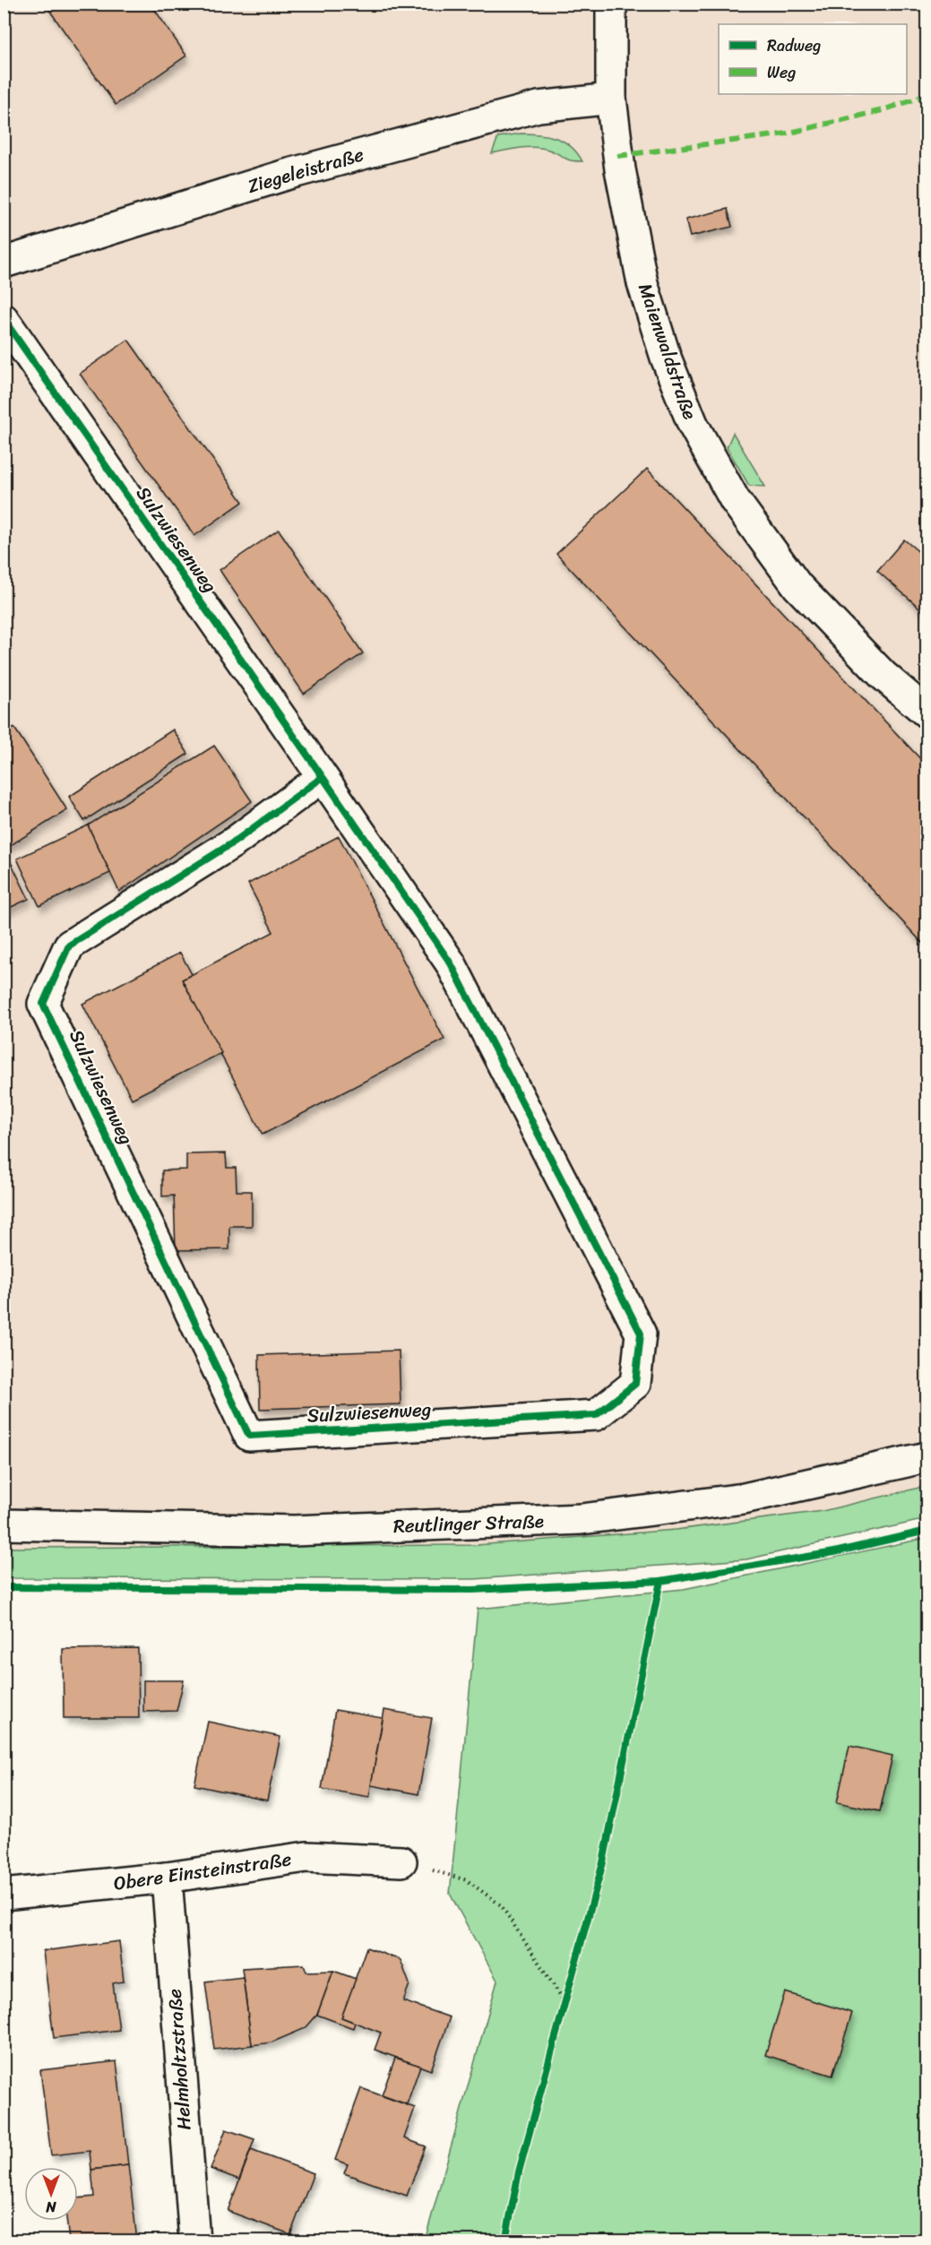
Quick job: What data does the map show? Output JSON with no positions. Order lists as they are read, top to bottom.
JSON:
{
  "streets": {
    "street": [
      "Ziegeleistraße",
      "Maienwaldstraße",
      "Sulzwiesenweg",
      "Reutlinger Straße",
      "Obere Einsteinstraße",
      "Helmholtzstraße"
    ]
  },
  "crossings": [
    ["Ziegeleistraße", "Maienwaldstraße"],
    ["Obere Einsteinstraße", "Helmholtzstraße"]
  ],
  "legend": ["Radweg", "Weg"],
  "north": "bottom"
}
